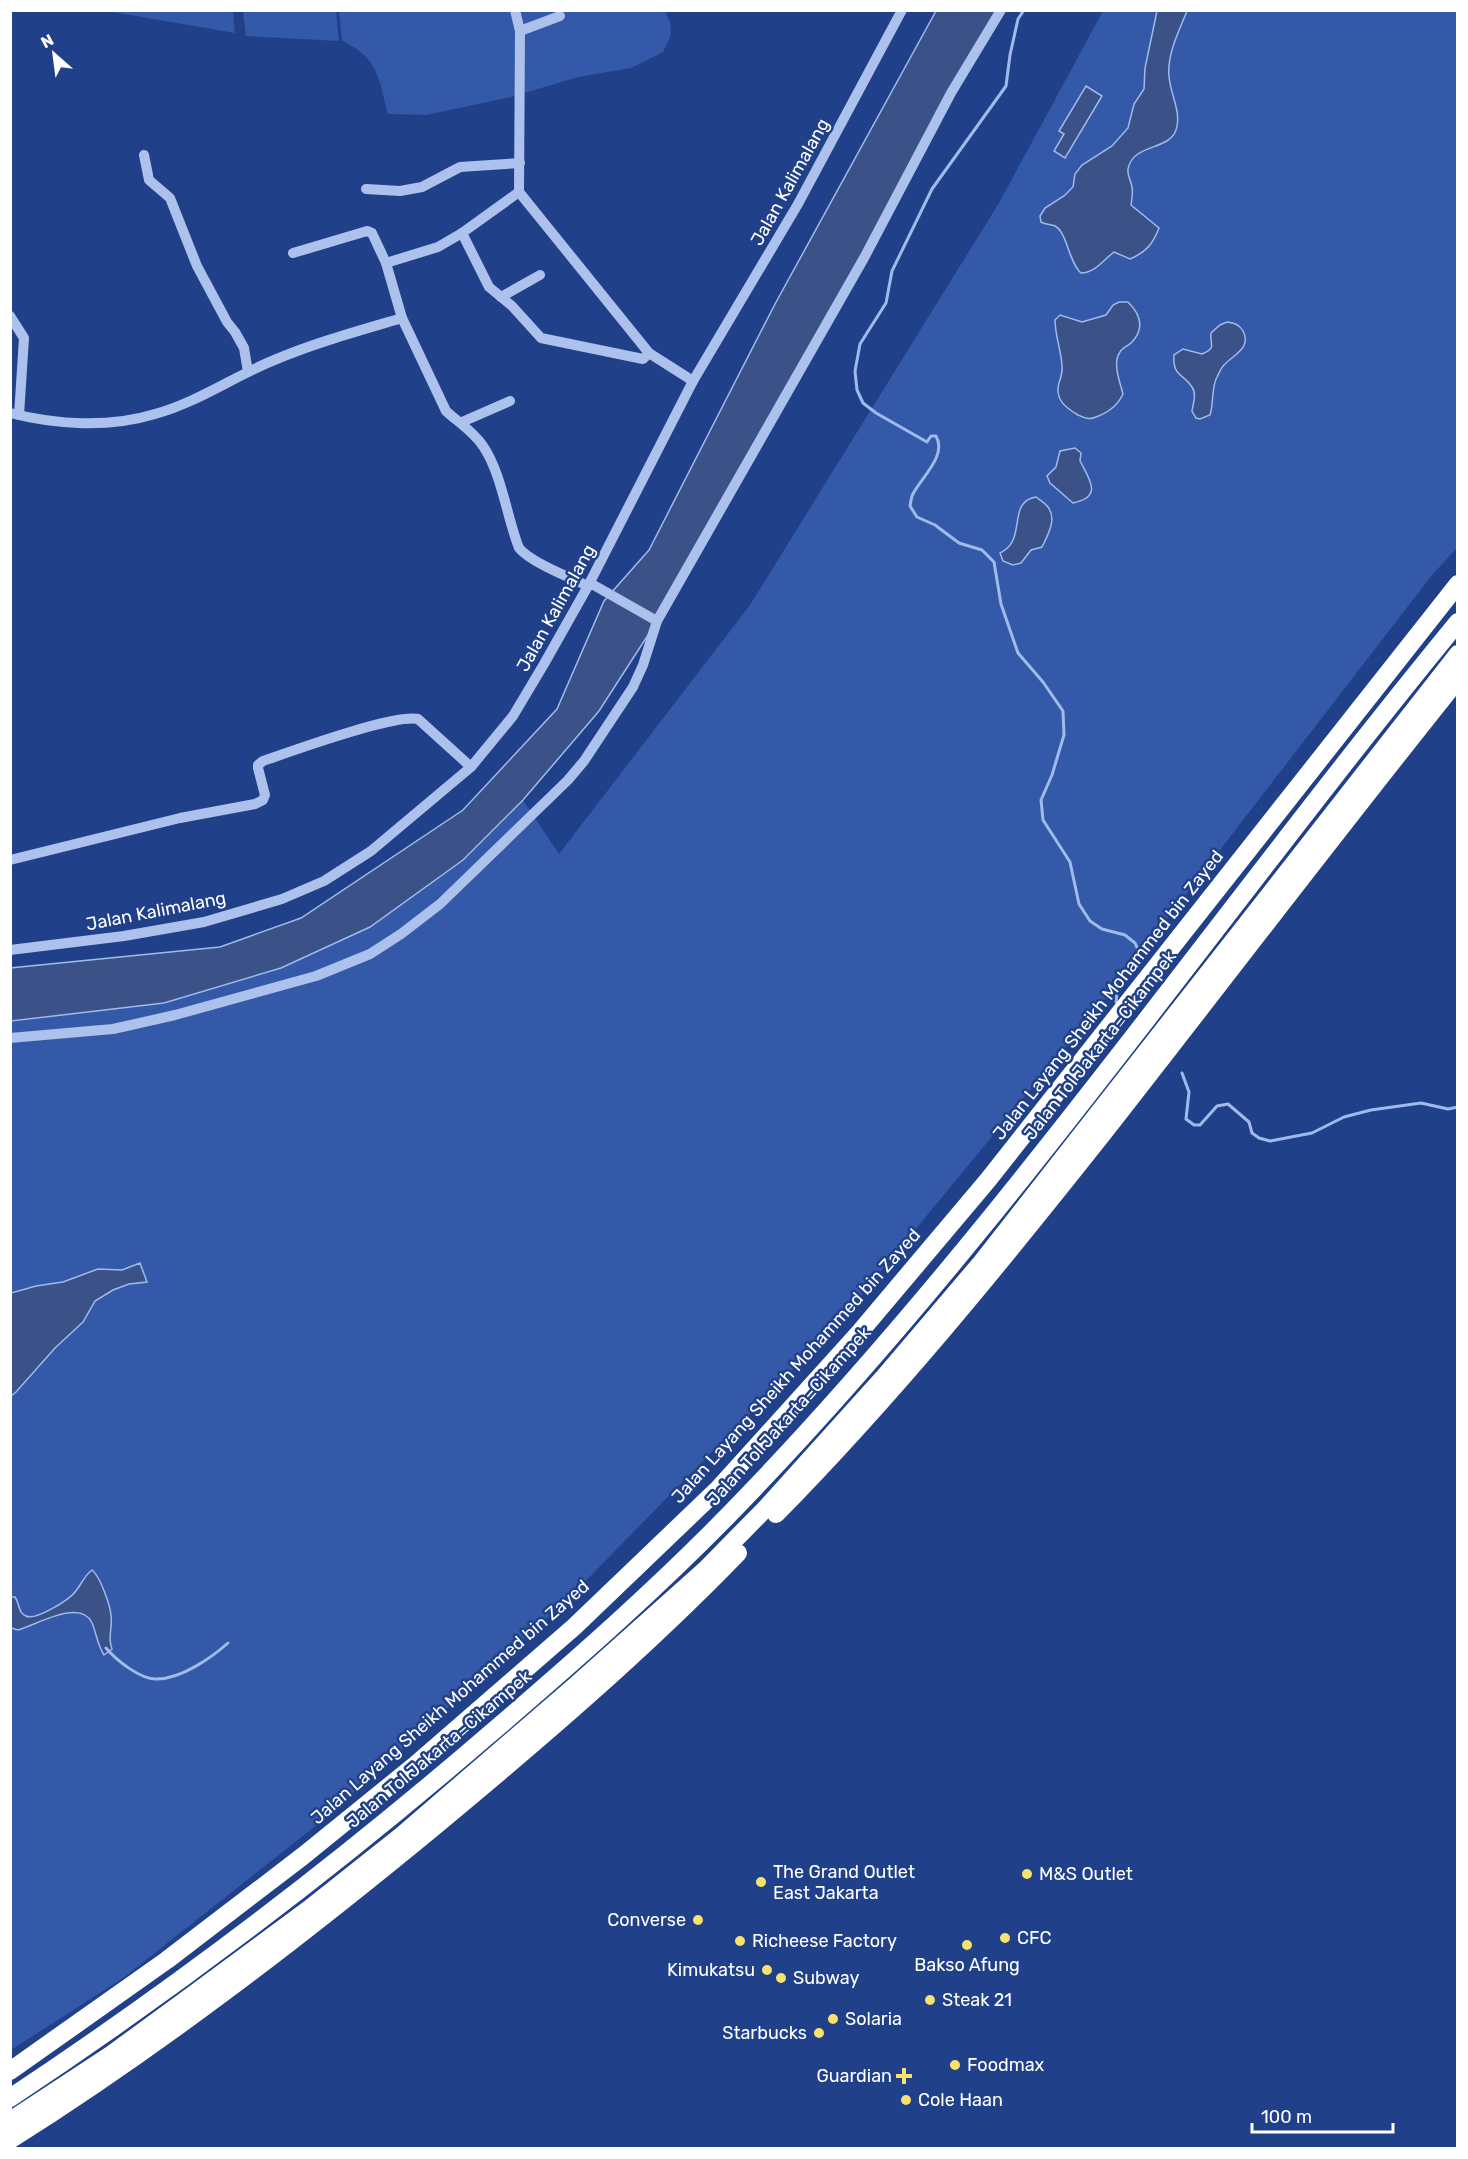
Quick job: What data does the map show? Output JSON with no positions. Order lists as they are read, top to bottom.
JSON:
{
  "streets": {
    "highway": ["Jalan Layang Sheikh Mohammed bin Zayed", "Jalan Tol Jakarta–Cikampek"],
    "street": ["Jalan Kalimalang"]
  },
  "places": {
    "other": [
      "M&S Outlet",
      "The Grand Outlet East Jakarta",
      "Converse",
      "CFC",
      "Richeese Factory",
      "Bakso Afung",
      "Kimukatsu",
      "Subway",
      "Steak 21",
      "Solaria",
      "Starbucks",
      "Foodmax",
      "Cole Haan"
    ],
    "health": ["Guardian"]
  },
  "scale_bar": "100 m",
  "north": "top left"
}
